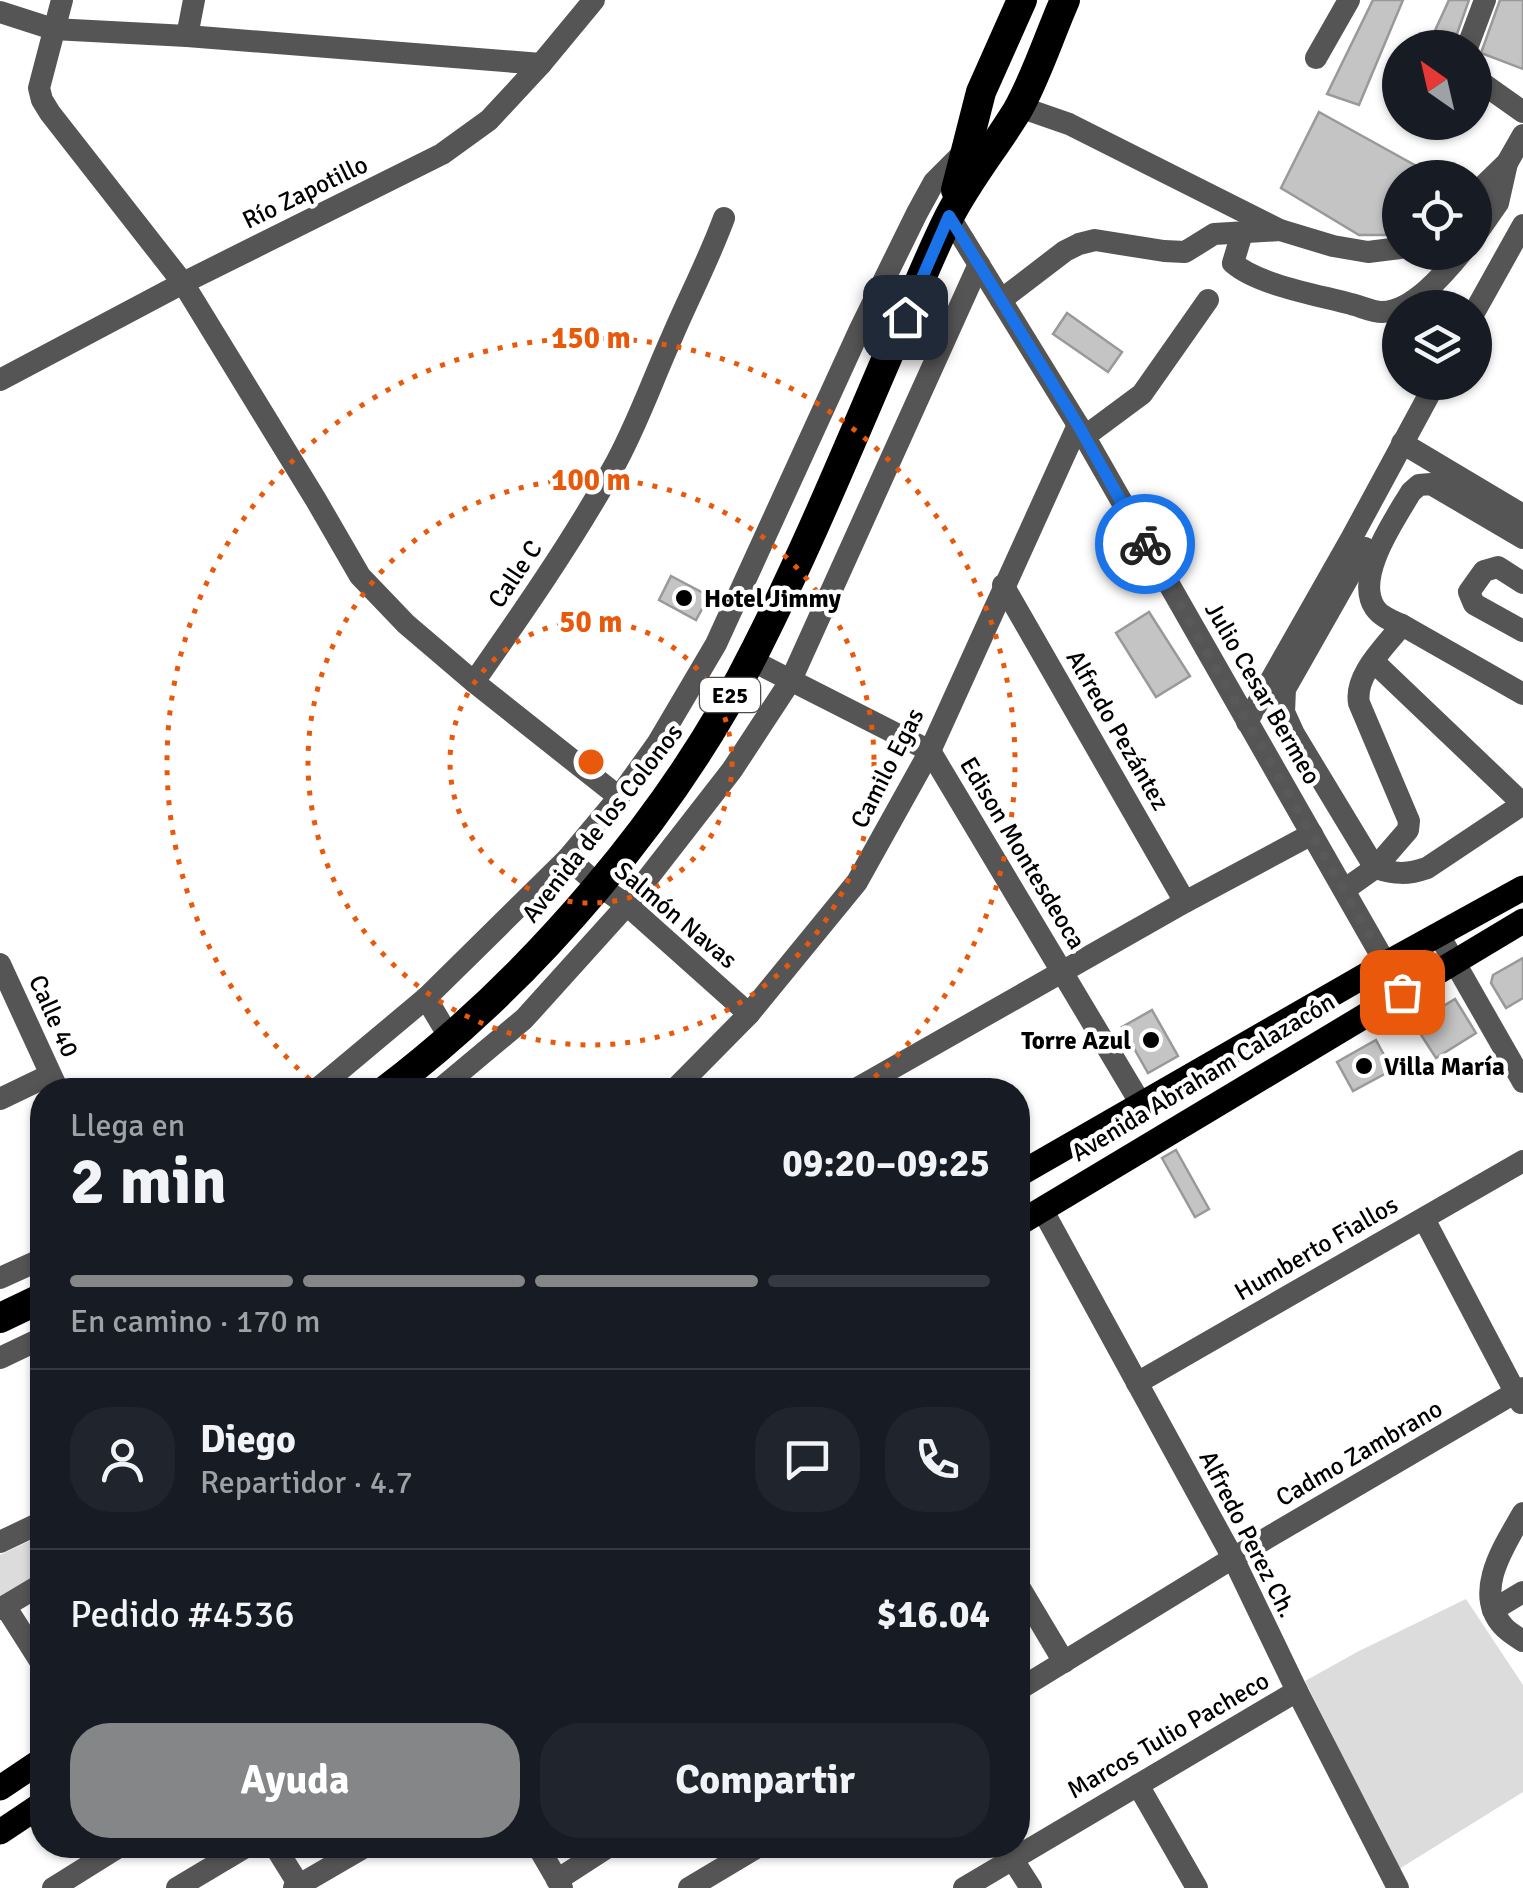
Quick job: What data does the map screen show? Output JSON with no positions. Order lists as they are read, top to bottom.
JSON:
{
  "streets": {
    "highway": ["E25", "Avenida de los Colonos"],
    "main road": ["Avenida Abraham Calazacón"],
    "street": [
      "Río Zapotillo",
      "Calle C",
      "Julio Cesar Bermeo",
      "Alfredo Pezántez",
      "Camilo Egas",
      "Edison Montesdeoca",
      "Salmón Navas",
      "Calle 40",
      "Humberto Fiallos",
      "Cadmo Zambrano",
      "Alfredo Perez Ch.",
      "Marcos Tulio Pacheco"
    ]
  },
  "crossings": [
    ["Julio Cesar Bermeo", "Camilo Egas"],
    ["Julio Cesar Bermeo", "Avenida de los Colonos"],
    ["Julio Cesar Bermeo", "Avenida Abraham Calazacón"],
    ["Alfredo Pezántez", "Camilo Egas"],
    ["Camilo Egas", "Edison Montesdeoca"],
    ["Camilo Egas", "Salmón Navas"],
    ["Avenida de los Colonos", "Edison Montesdeoca"],
    ["Avenida de los Colonos", "Salmón Navas"],
    ["Edison Montesdeoca", "Avenida Abraham Calazacón"],
    ["Avenida Abraham Calazacón", "Alfredo Perez Ch."],
    ["Humberto Fiallos", "Alfredo Perez Ch."],
    ["Cadmo Zambrano", "Alfredo Perez Ch."],
    ["Alfredo Perez Ch.", "Marcos Tulio Pacheco"]
  ],
  "places": ["Hotel Jimmy", "Torre Azul", "Villa María"],
  "north": "top left",
  "page": {
    "heading": ["2 min", "Llega en", "09:20–09:25"],
    "panel": [
      "Diego",
      "Repartidor · 4.7",
      "Pedido #4536",
      "$16.04"
    ],
    "bar": "En camino · 170 m",
    "buttons": ["Ayuda", "Compartir"]
  },
  "rings": ["150 m", "100 m", "50 m"]
}
